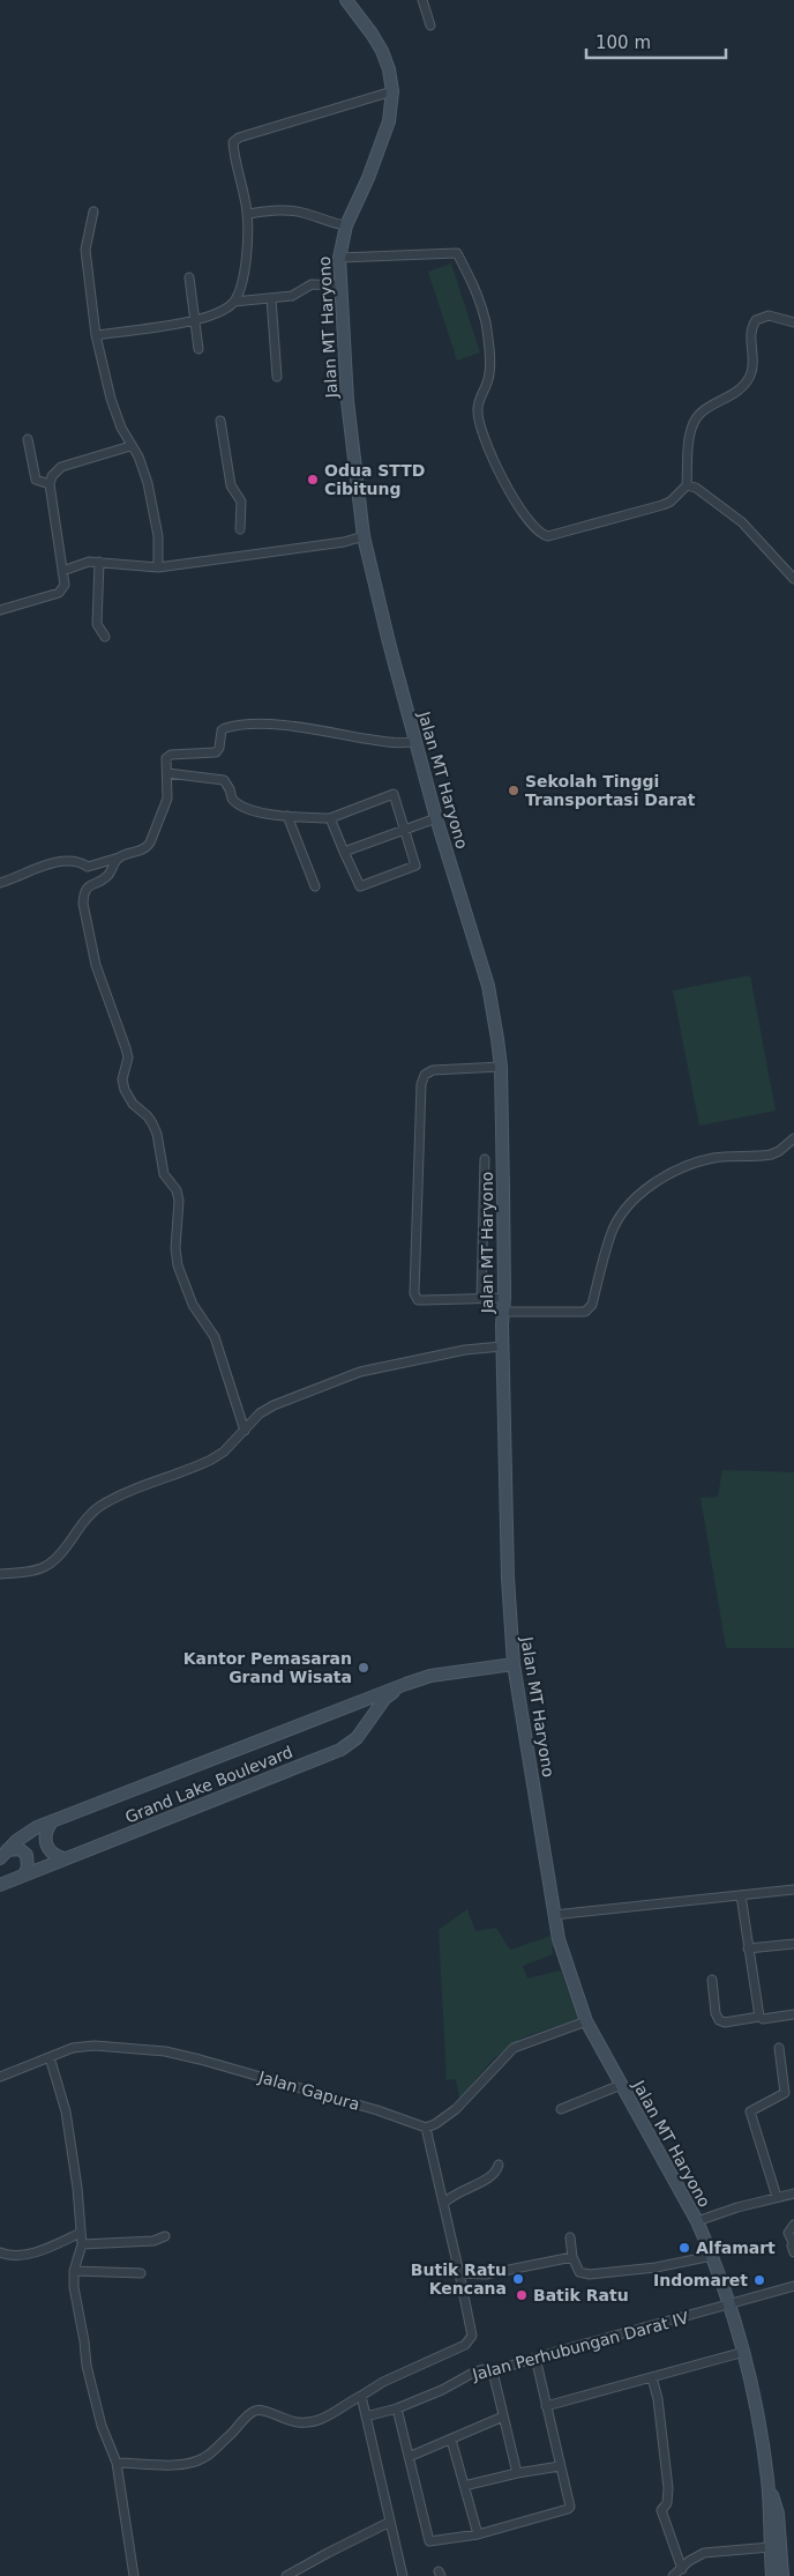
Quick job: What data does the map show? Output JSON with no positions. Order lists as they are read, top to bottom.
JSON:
{
  "streets": {
    "main road": ["Jalan MT Haryono", "Grand Lake Boulevard"],
    "street": ["Jalan Gapura", "Jalan Perhubungan Darat IV"]
  },
  "crossings": [
    ["Jalan MT Haryono", "Grand Lake Boulevard"],
    ["Jalan MT Haryono", "Jalan Perhubungan Darat IV"]
  ],
  "places": [
    "Odua STTD Cibitung",
    "Sekolah Tinggi Transportasi Darat",
    "Kantor Pemasaran Grand Wisata",
    "Alfamart",
    "Butik Ratu Kencana",
    "Indomaret",
    "Batik Ratu"
  ],
  "scale_bar": "100 m"
}
